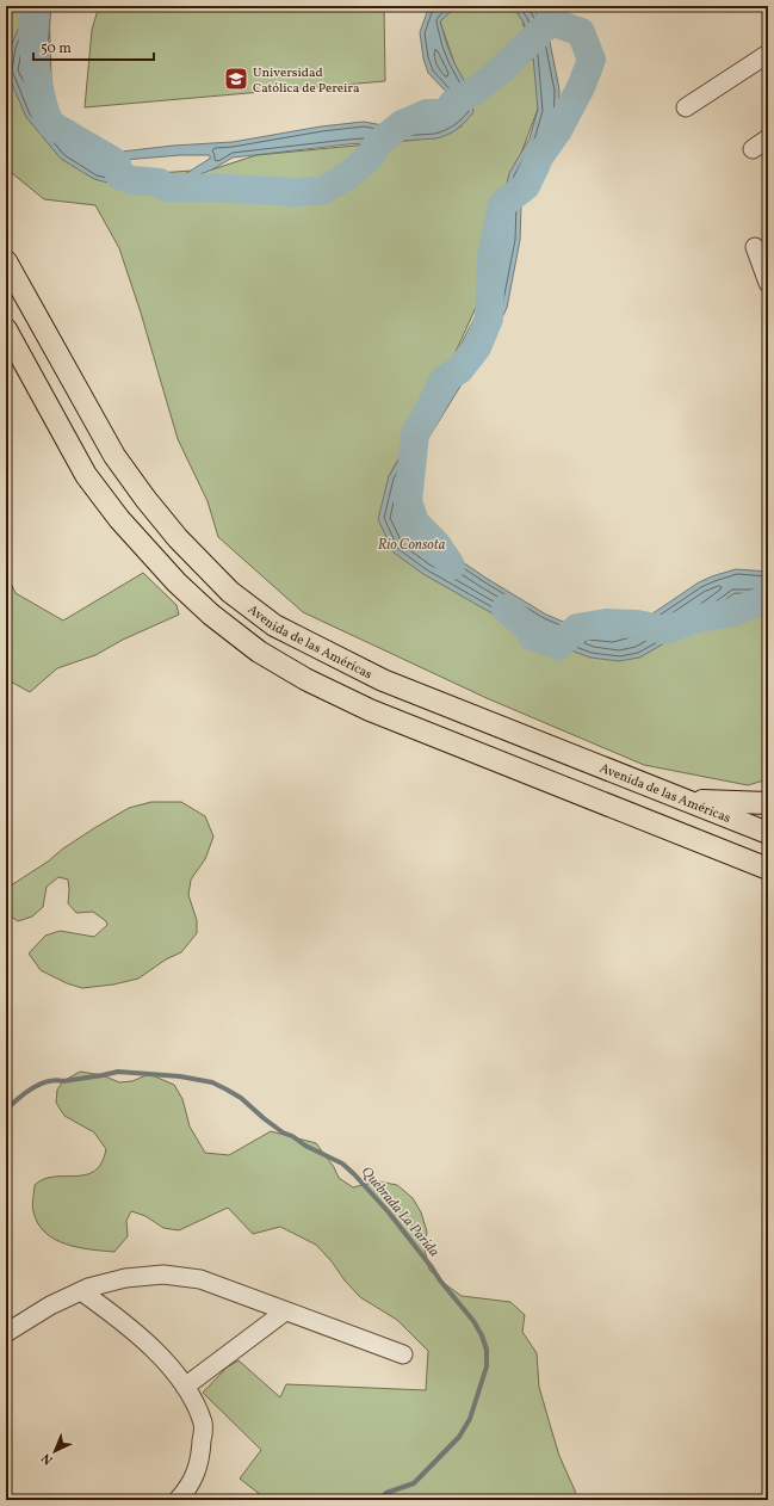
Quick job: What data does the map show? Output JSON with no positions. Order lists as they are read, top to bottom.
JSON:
{
  "streets": {
    "main road": ["Avenida de las Américas"]
  },
  "water": ["Rio Consota", "Quebrada La Parida"],
  "places": {
    "school or university": ["Universidad Católica de Pereira"]
  },
  "scale_bar": "50 m",
  "north": "bottom left"
}
